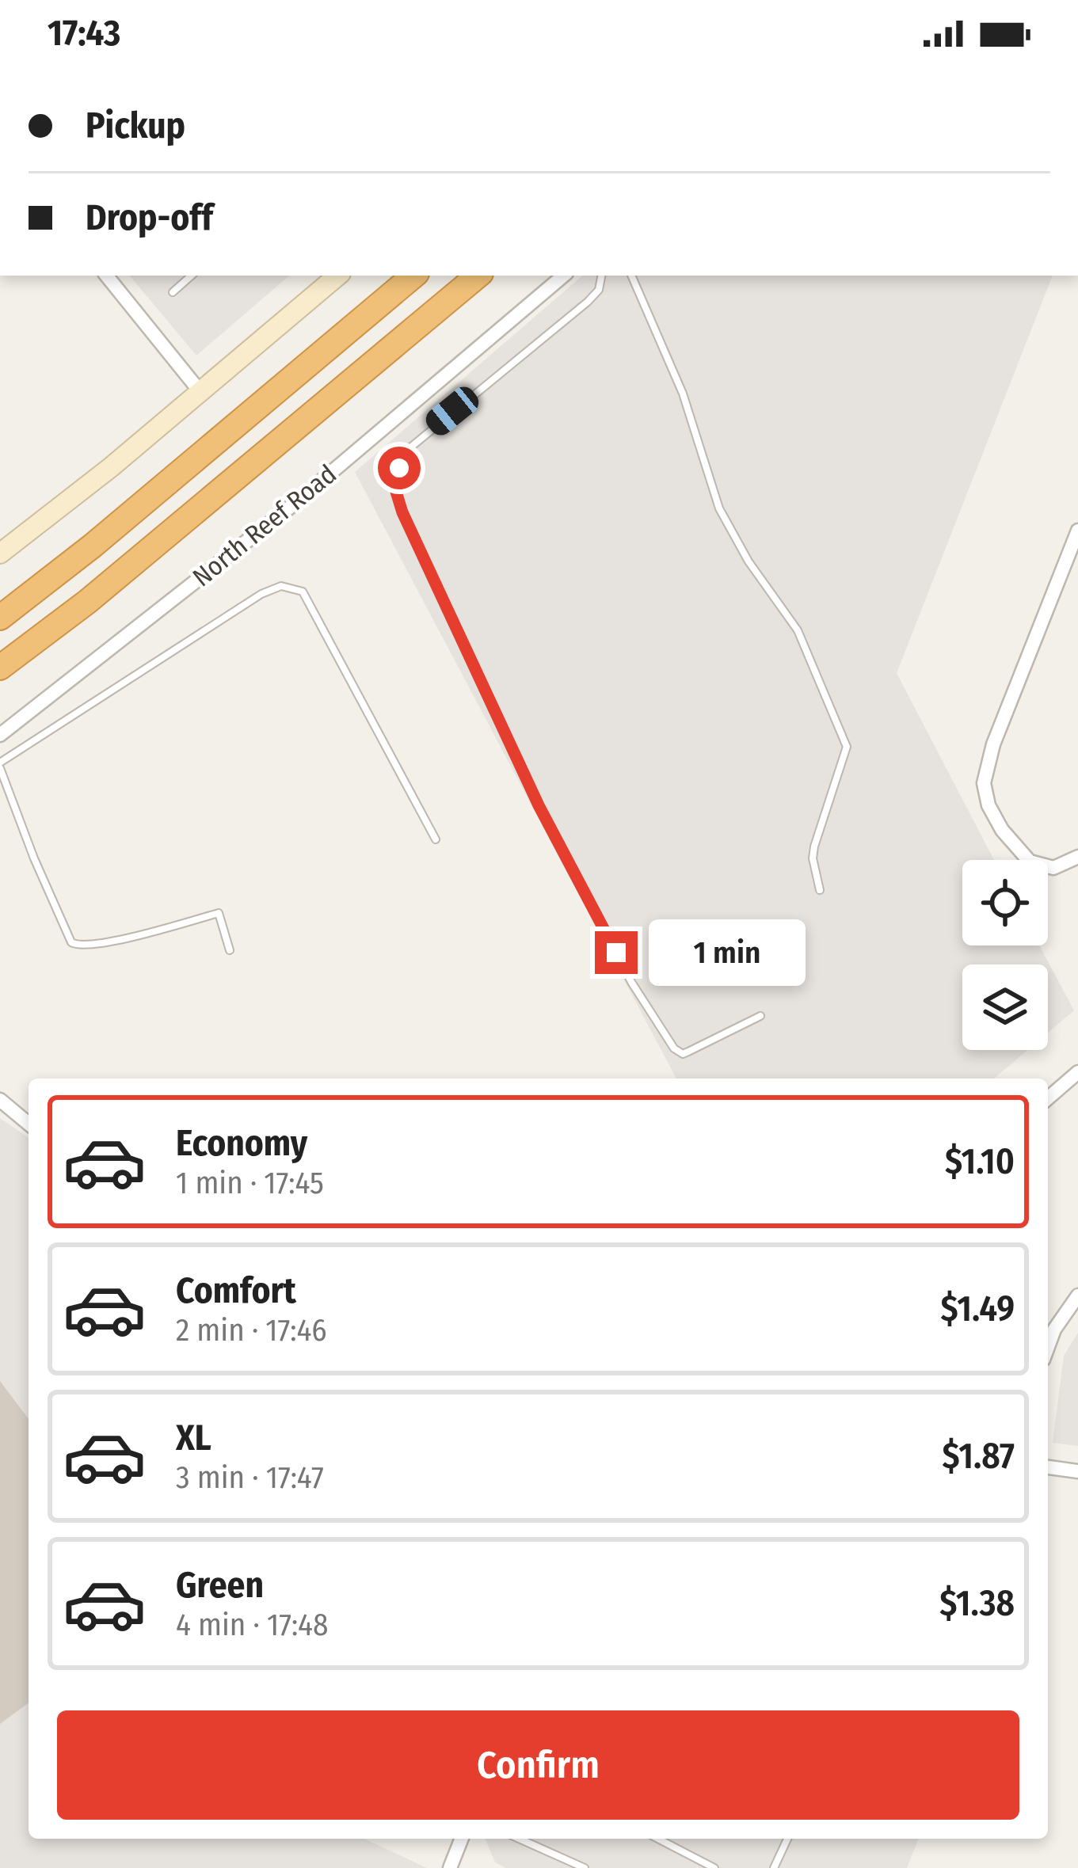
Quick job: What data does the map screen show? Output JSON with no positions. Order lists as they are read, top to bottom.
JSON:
{
  "streets": {
    "street": ["North Reef Road"]
  },
  "page": {
    "status": "17:43",
    "banner": ["Pickup", "Drop-off"],
    "bubble": "1 min",
    "list": [
      {
        "name": "Economy",
        "note": "1 min · 17:45",
        "value": "$1.10"
      },
      {
        "name": "Comfort",
        "note": "2 min · 17:46",
        "value": "$1.49"
      },
      {
        "name": "XL",
        "note": "3 min · 17:47",
        "value": "$1.87"
      },
      {
        "name": "Green",
        "note": "4 min · 17:48",
        "value": "$1.38"
      }
    ],
    "buttons": "Confirm"
  }
}
